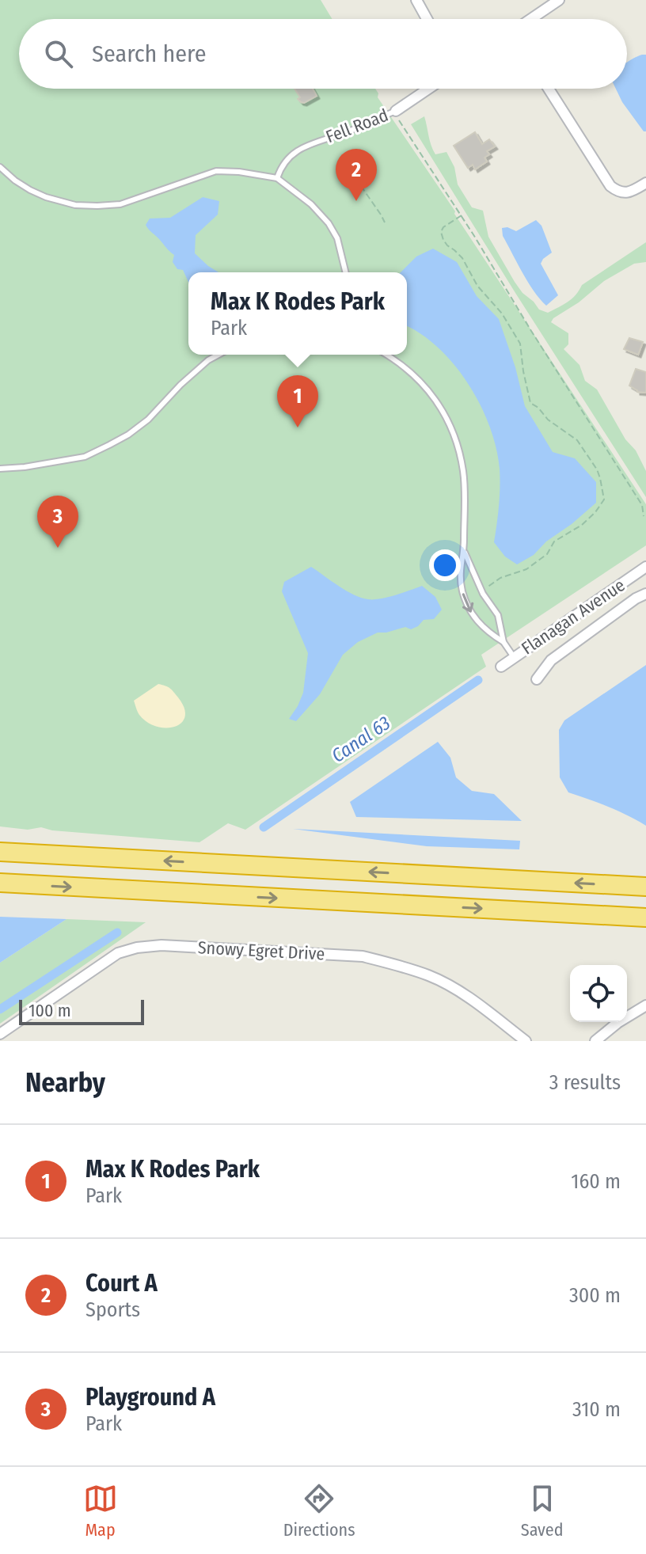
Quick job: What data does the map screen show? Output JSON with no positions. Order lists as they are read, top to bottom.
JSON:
{
  "streets": {
    "street": ["Fell Road", "Flanagan Avenue", "Snowy Egret Drive"]
  },
  "water": ["Canal 63"],
  "scale_bar": "100 m",
  "page": {
    "search": "Search here",
    "pins": ["2", "1", "3"],
    "popup": ["Max K Rodes Park", "Park"],
    "scale": "100 m",
    "heading": ["Nearby", "3 results"],
    "list": [
      {
        "mark": "1",
        "name": "Max K Rodes Park",
        "note": "Park",
        "value": "160 m"
      },
      {
        "mark": "2",
        "name": "Court A",
        "note": "Sports",
        "value": "300 m"
      },
      {
        "mark": "3",
        "name": "Playground A",
        "note": "Park",
        "value": "310 m"
      }
    ],
    "nav": ["Map", "Directions", "Saved"]
  }
}
